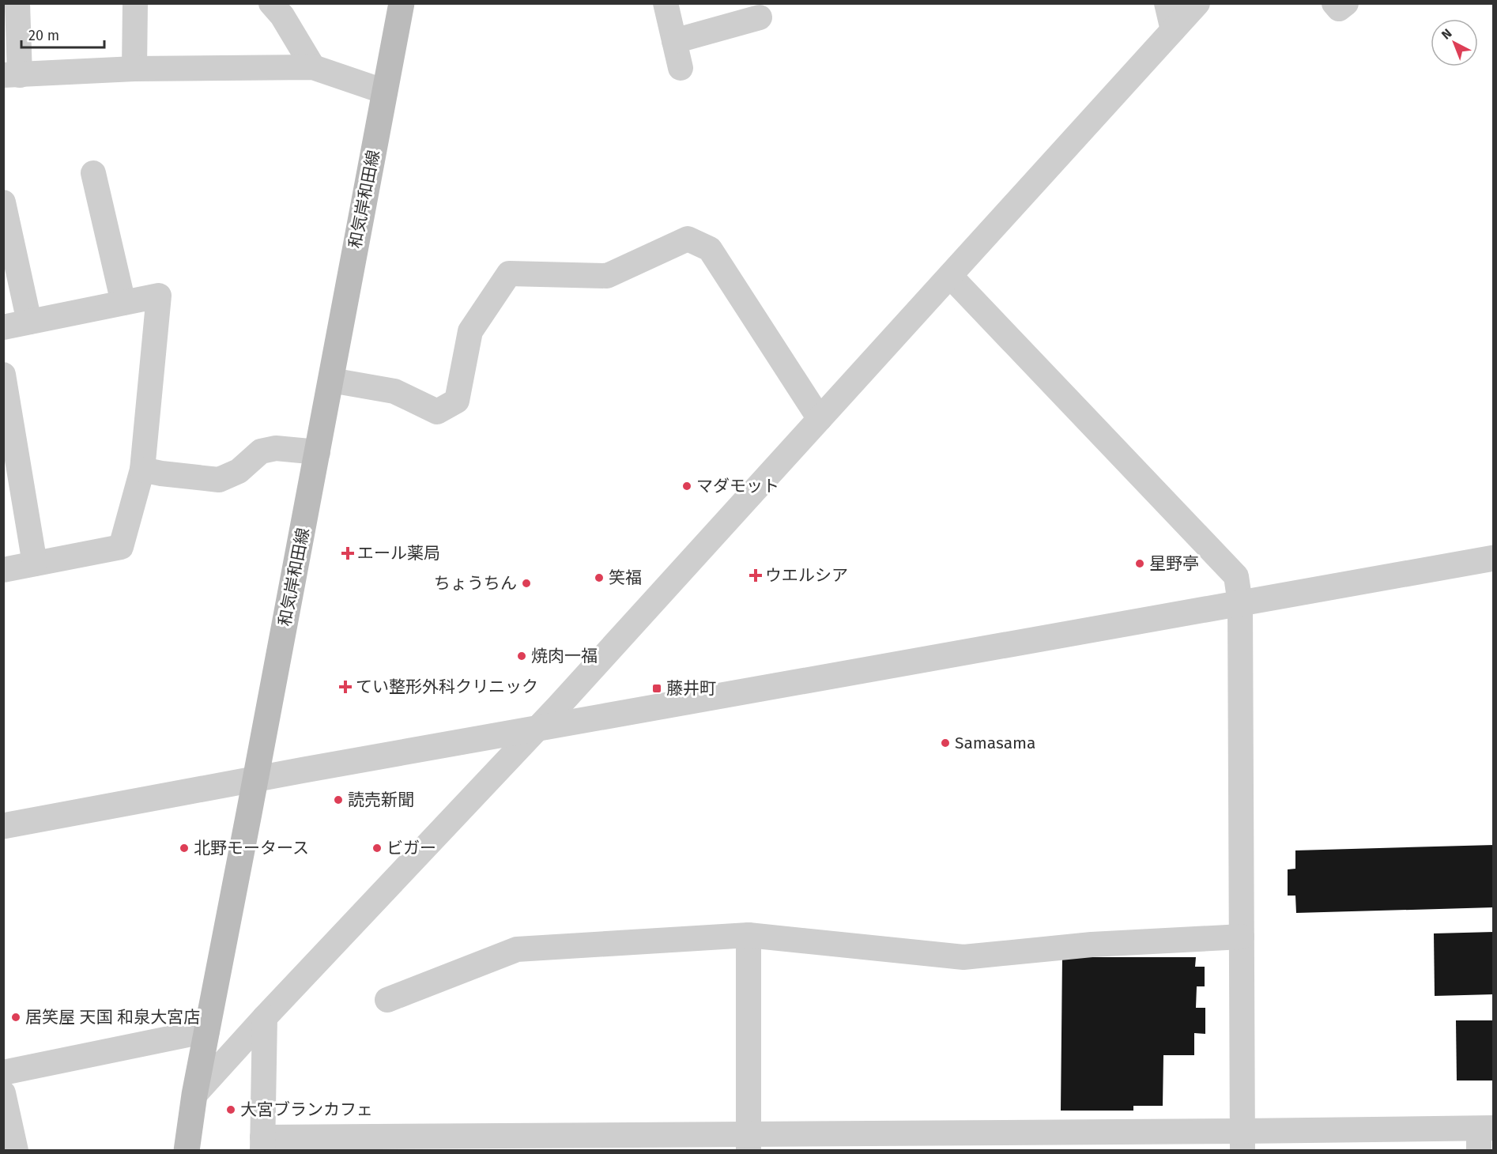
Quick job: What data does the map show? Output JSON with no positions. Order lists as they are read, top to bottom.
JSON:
{
  "streets": {
    "main road": ["和気岸和田線"]
  },
  "places": {
    "other": [
      "マダモット",
      "星野亭",
      "笑福",
      "ちょうちん",
      "焼肉一福",
      "Samasama",
      "読売新聞",
      "北野モータース",
      "ビガー",
      "居笑屋 天国 和泉大宮店",
      "大宮ブランカフェ"
    ],
    "health": ["エール薬局", "ウエルシア", "てい整形外科クリニック"],
    "transit": ["藤井町"]
  },
  "scale_bar": "20 m",
  "north": "top left"
}
